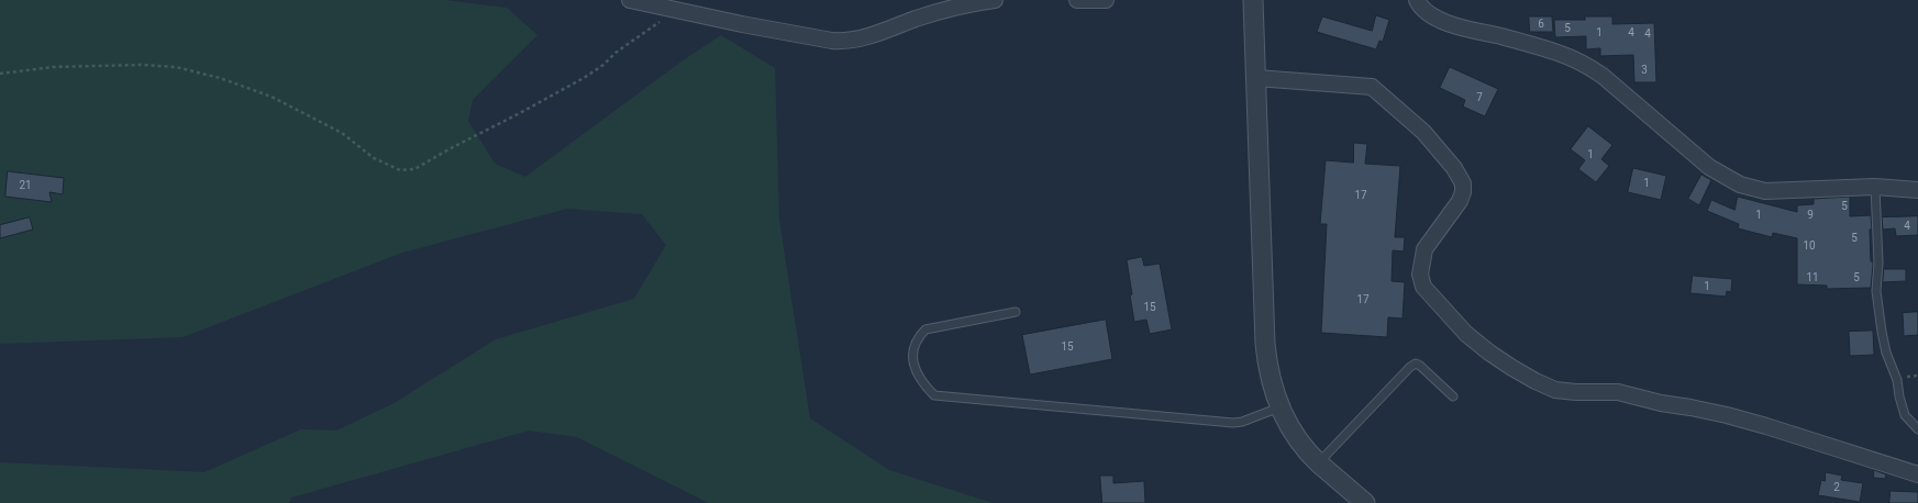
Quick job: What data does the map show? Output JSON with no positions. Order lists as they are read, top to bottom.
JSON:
{
  "house_numbers": [
    "6",
    "5",
    "1",
    "4",
    "4",
    "3",
    "7",
    "1",
    "1",
    "21",
    "17",
    "5",
    "1",
    "9",
    "4",
    "5",
    "10",
    "11",
    "5",
    "1",
    "17",
    "15",
    "15",
    "2"
  ]
}
